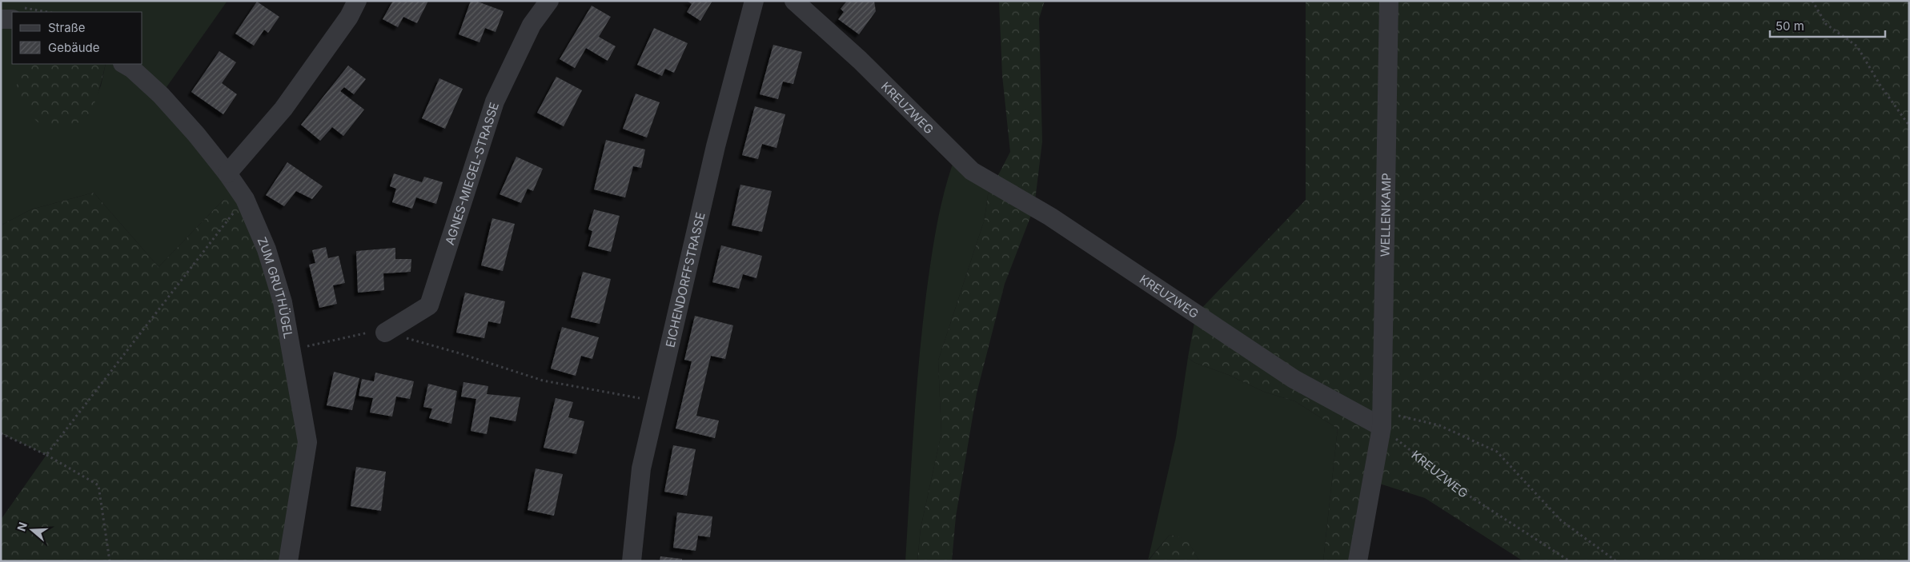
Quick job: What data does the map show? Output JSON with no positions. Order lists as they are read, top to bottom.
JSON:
{
  "streets": {
    "street": [
      "KREUZWEG",
      "AGNES-MIEGEL-STRASSE",
      "WELLENKAMP",
      "EICHENDORFFSTRASSE",
      "ZUM GRUTHÜGEL"
    ]
  },
  "crossings": [
    ["KREUZWEG", "WELLENKAMP"]
  ],
  "legend": ["Straße", "Gebäude"],
  "scale_bar": "50 m",
  "north": "left"
}
